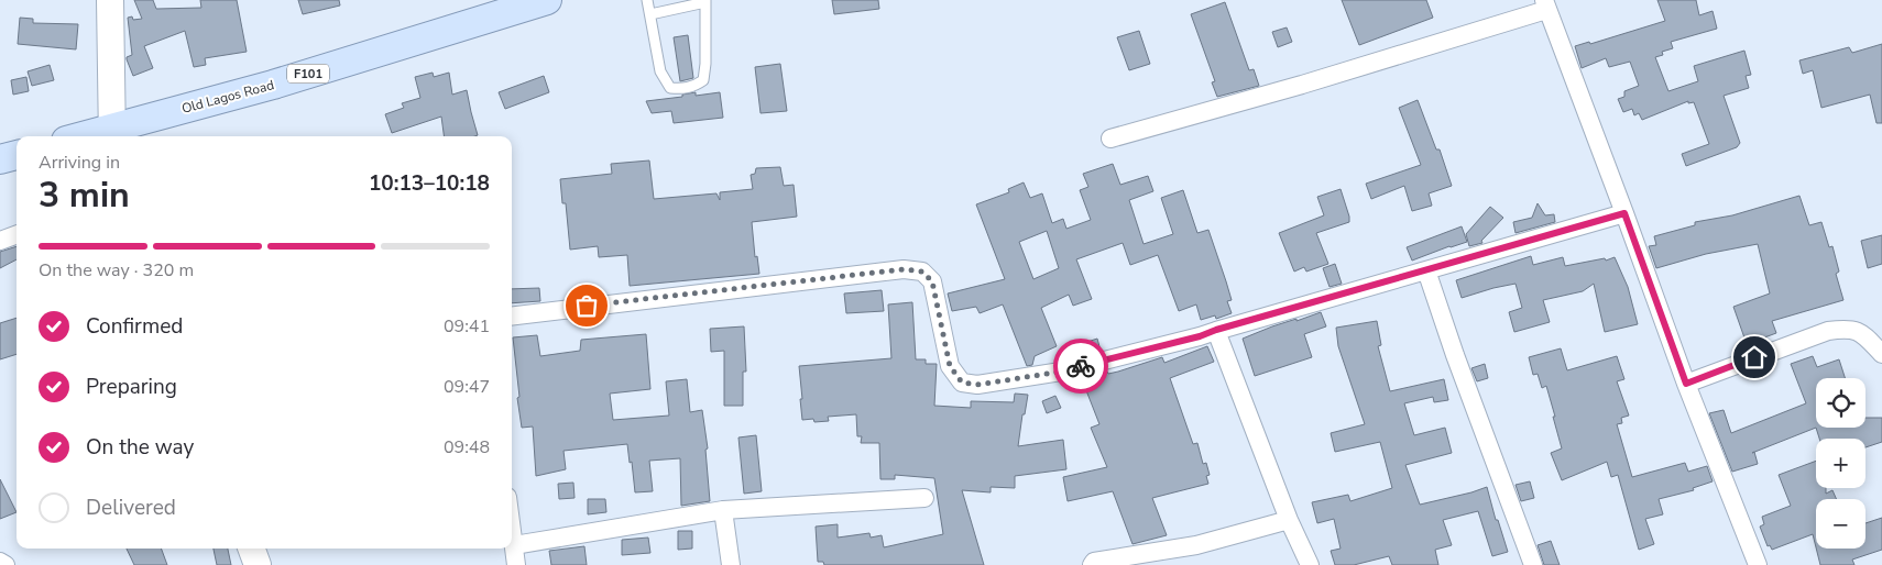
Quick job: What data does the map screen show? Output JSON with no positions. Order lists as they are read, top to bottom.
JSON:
{
  "streets": {
    "main road": ["F101", "Old Lagos Road"]
  },
  "page": {
    "heading": ["3 min", "Arriving in", "10:13–10:18"],
    "bar": "On the way · 320 m",
    "list": [
      ["Confirmed", "09:41"],
      ["Preparing", "09:47"],
      ["On the way", "09:48"],
      "Delivered"
    ],
    "map_buttons": ["+", "−"]
  }
}
